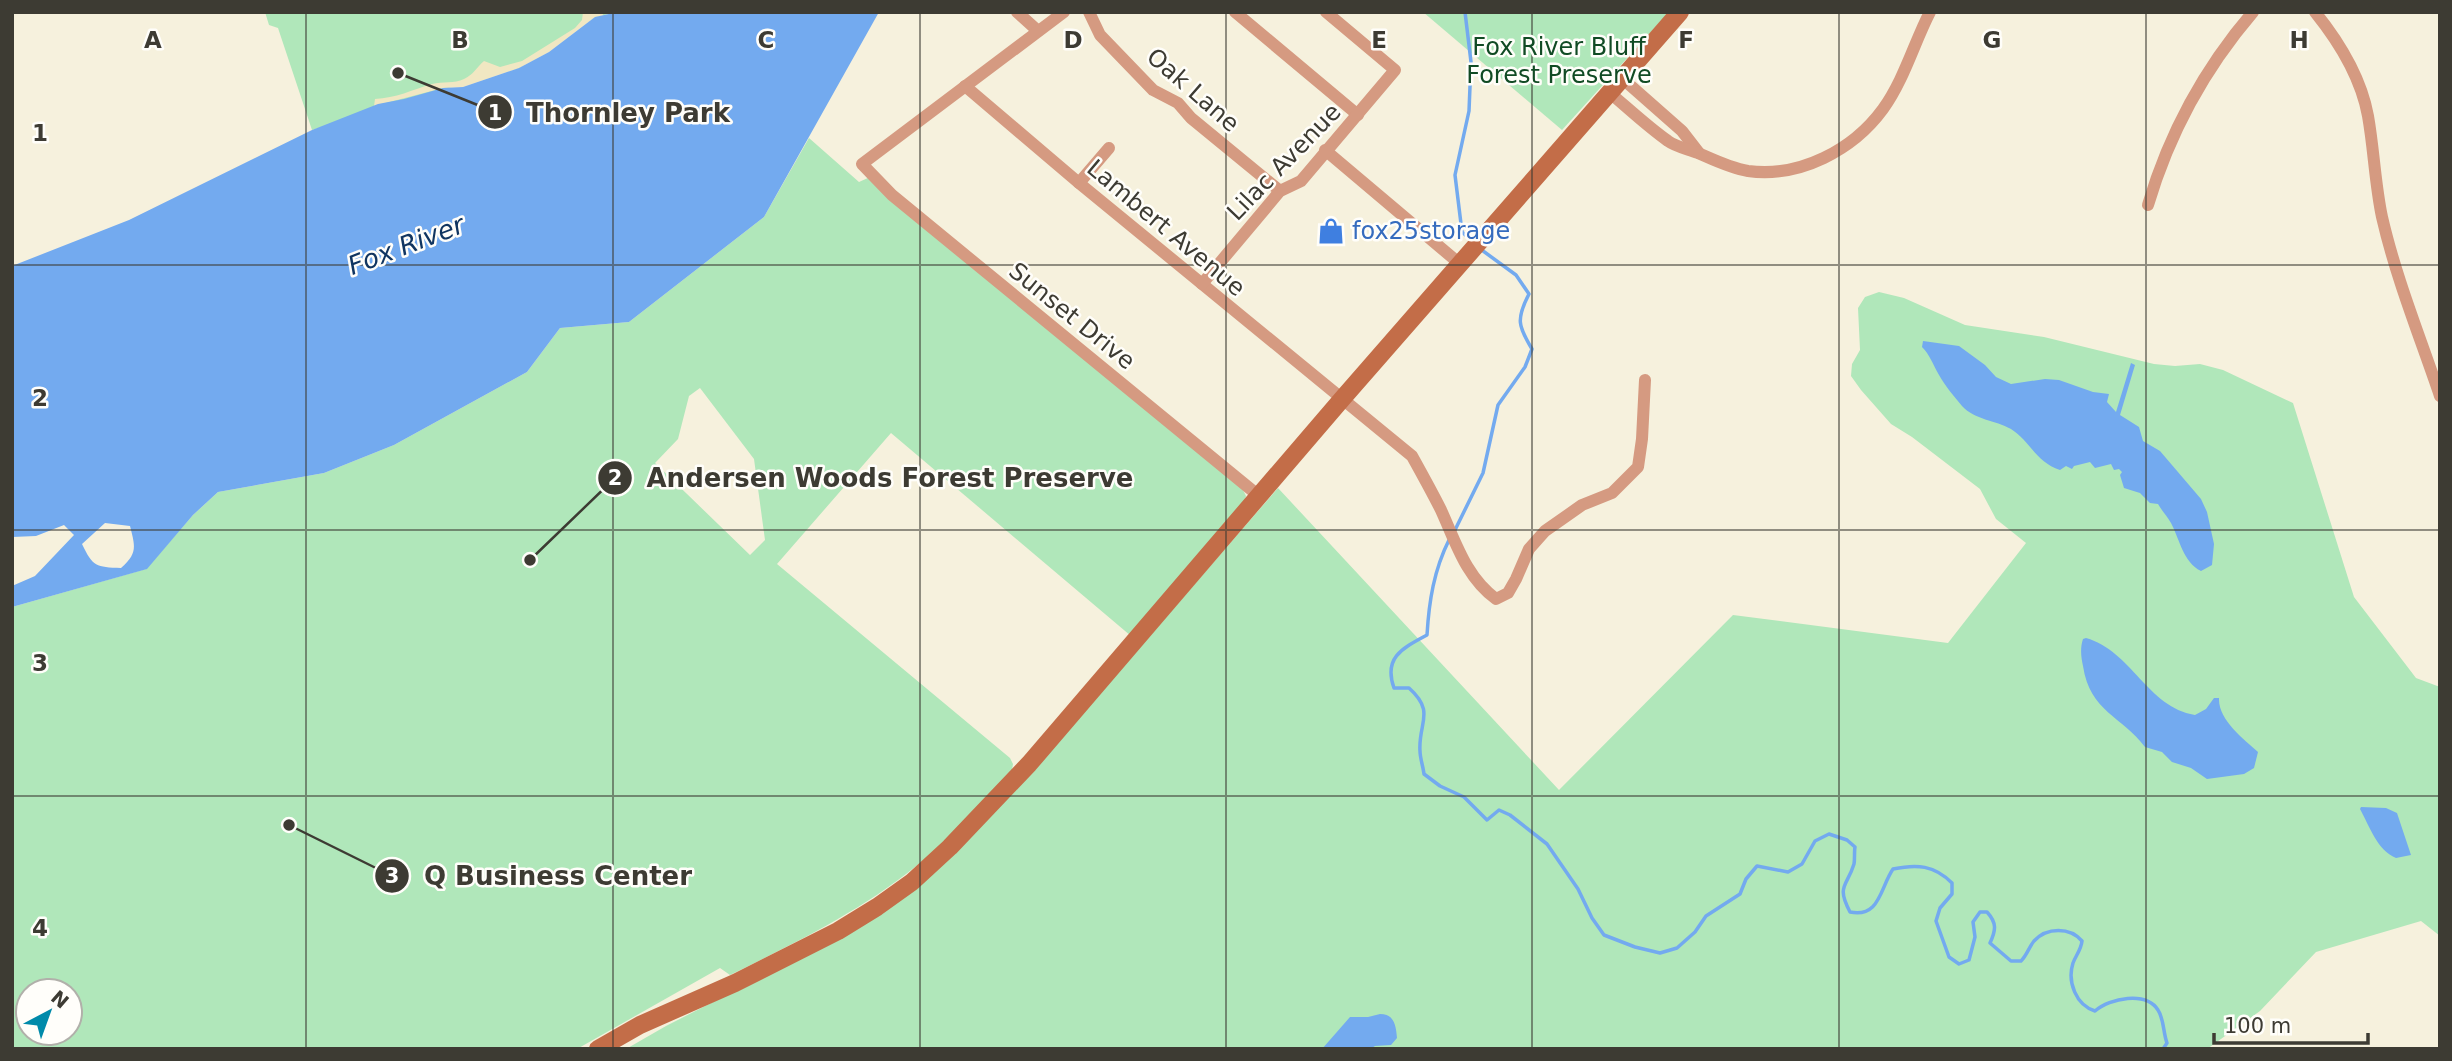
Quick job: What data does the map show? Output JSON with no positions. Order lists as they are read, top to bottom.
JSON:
{
  "streets": {
    "street": [
      "Oak Lane",
      "Lilac Avenue",
      "Lambert Avenue",
      "Sunset Drive"
    ]
  },
  "crossings": [
    ["Oak Lane", "Lilac Avenue"],
    ["Lilac Avenue", "Lambert Avenue"],
    ["Lambert Avenue", "Sunset Drive"]
  ],
  "water": ["Fox River"],
  "parks": ["Fox River Bluff Forest Preserve"],
  "places": {
    "other": ["Thornley Park", "Andersen Woods Forest Preserve", "Q Business Center"],
    "shop": ["fox25storage"]
  },
  "scale_bar": "100 m",
  "north": "top right",
  "grid": {
    "columns": [
      "A",
      "B",
      "C",
      "D",
      "E",
      "F",
      "G",
      "H"
    ],
    "rows": [
      "1",
      "2",
      "3",
      "4"
    ]
  }
}
